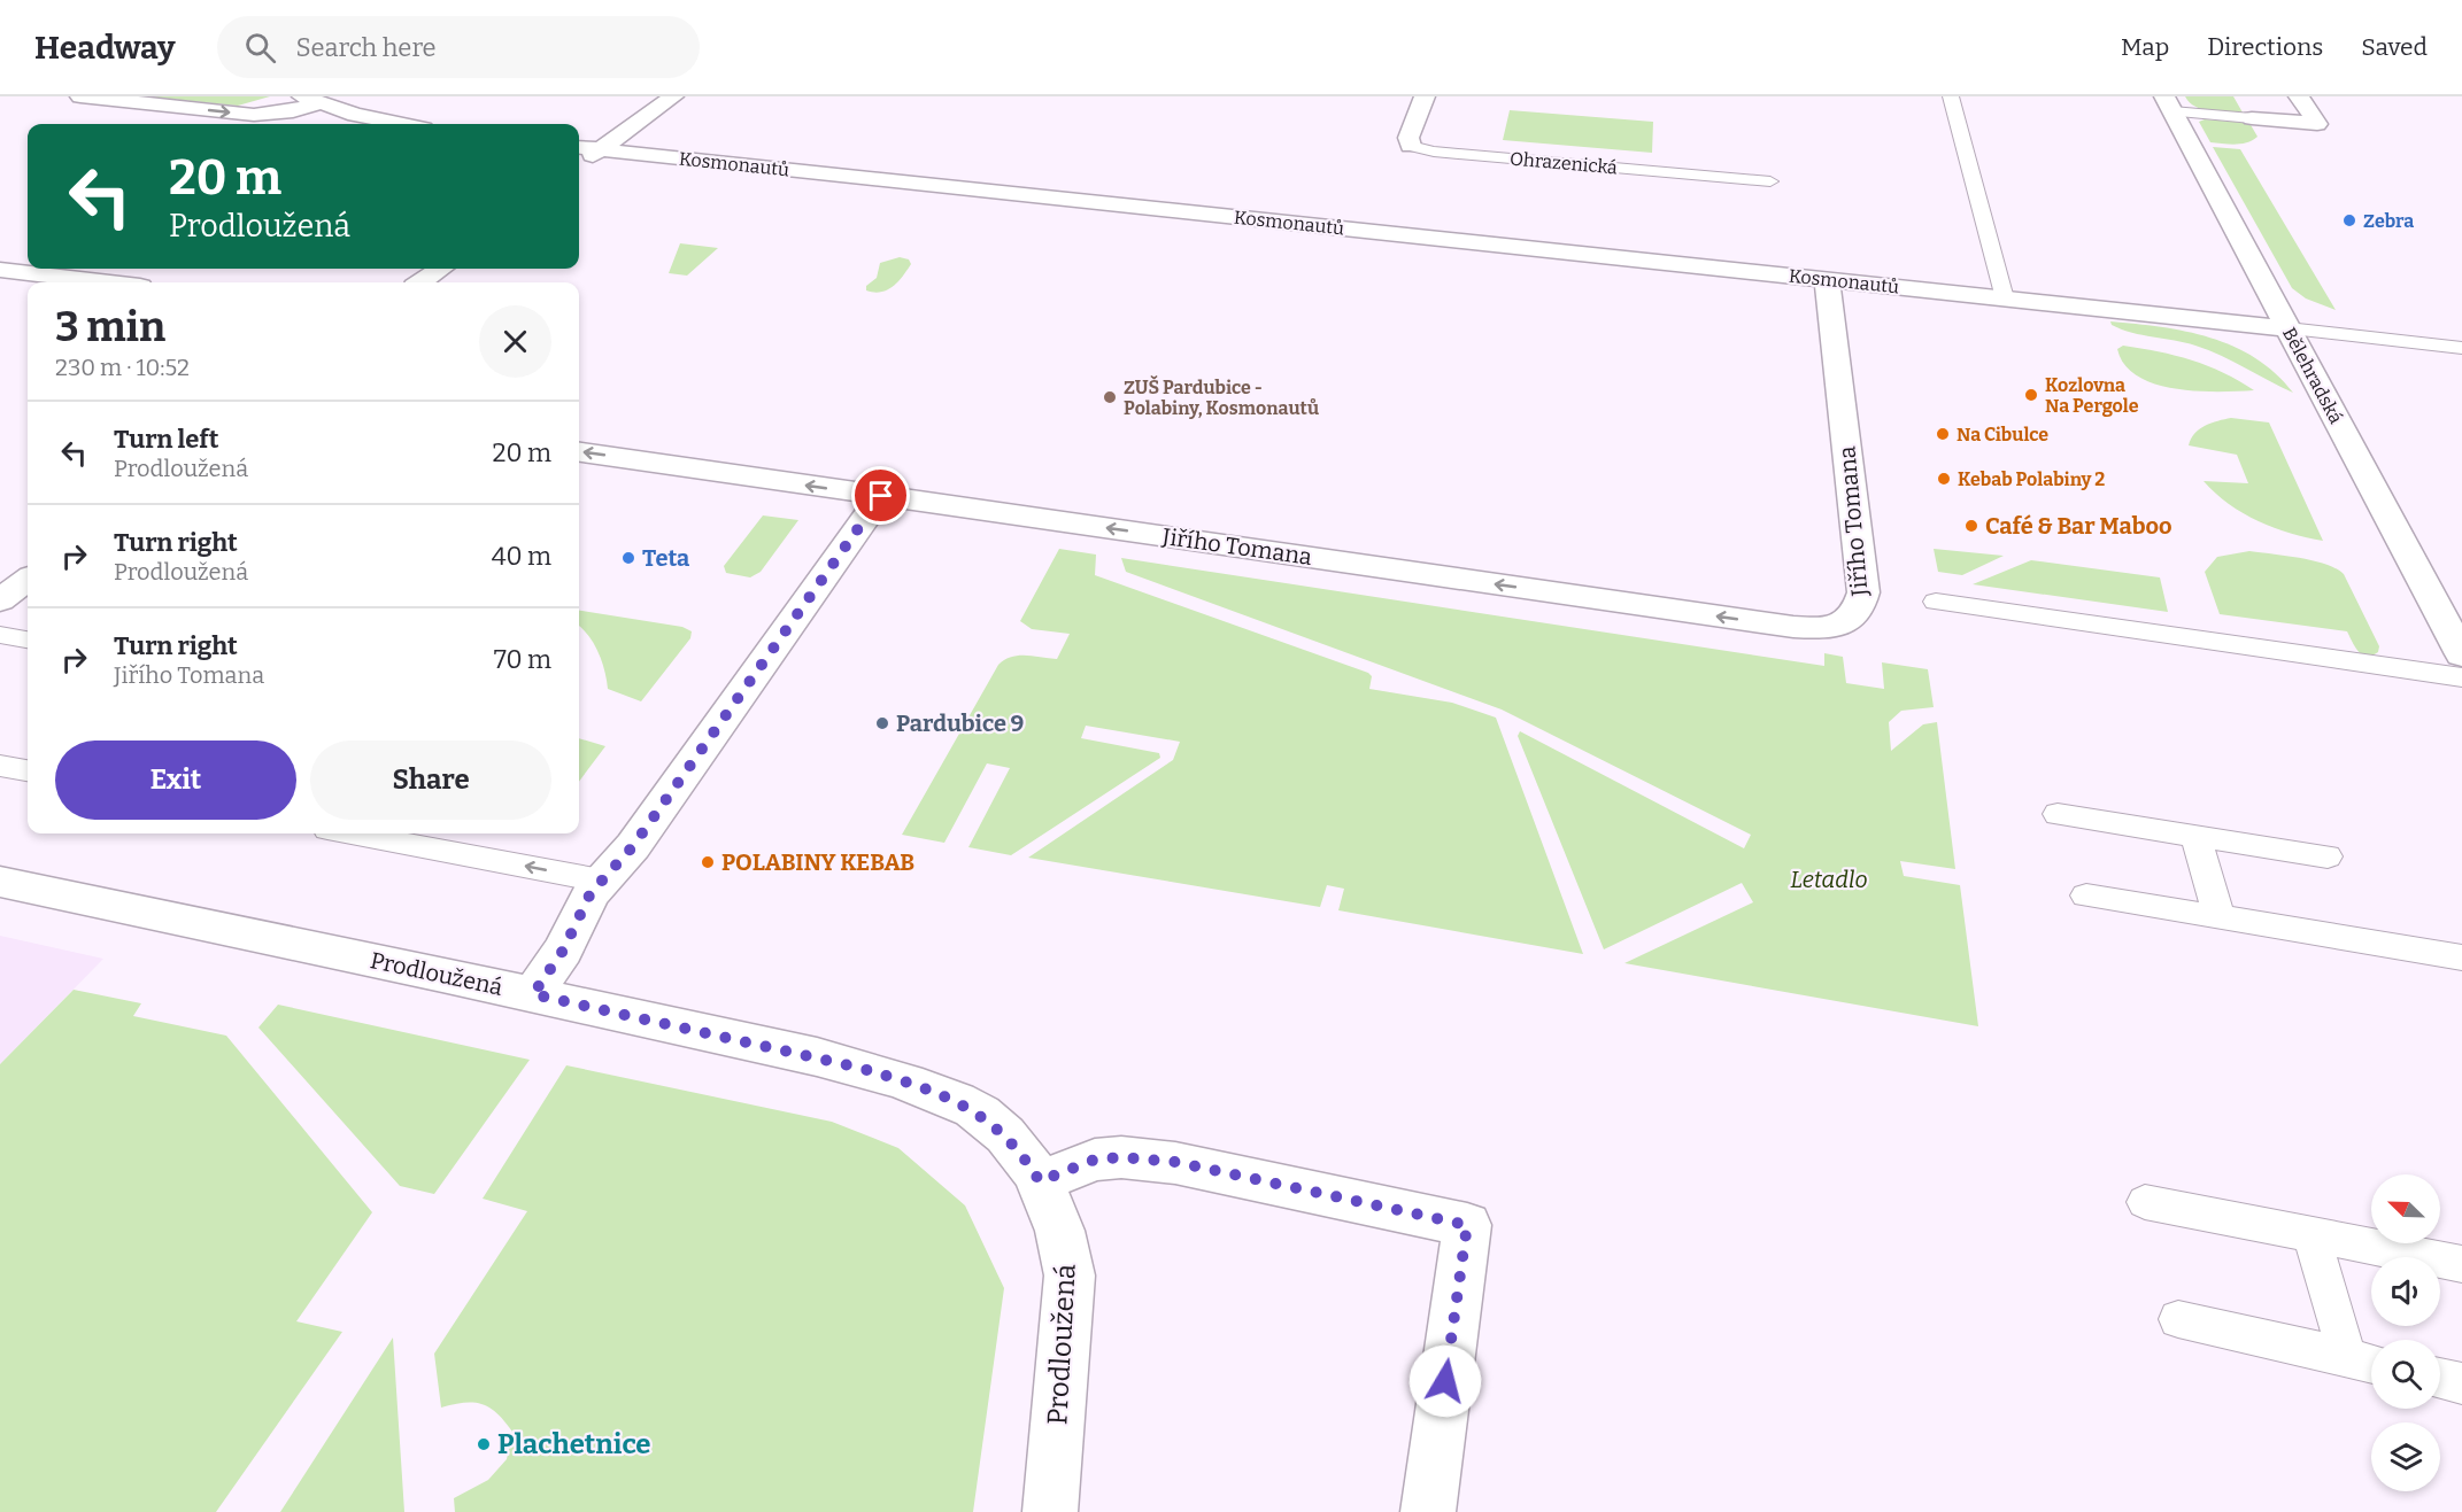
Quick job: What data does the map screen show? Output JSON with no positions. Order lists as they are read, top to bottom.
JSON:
{
  "streets": {
    "street": [
      "Ohrazenická",
      "Kosmonautů",
      "Bělehradská",
      "Jiřího Tomana",
      "Prodloužená"
    ]
  },
  "crossings": [
    ["Kosmonautů", "Bělehradská"],
    ["Kosmonautů", "Jiřího Tomana"]
  ],
  "parks": ["Letadlo"],
  "places": [
    "Zebra",
    "Kozlovna Na Pergole",
    "ZUŠ Pardubice - Polabiny, Kosmonautů",
    "Na Cibulce",
    "Kebab Polabiny 2",
    "Café & Bar Maboo",
    "Teta",
    "Pardubice 9",
    "POLABINY KEBAB",
    "Plachetnice"
  ],
  "north": "top left",
  "page": {
    "header": "Headway",
    "search": "Search here",
    "nav": ["Map", "Directions", "Saved"],
    "turn": ["20 m", "Prodloužená"],
    "heading": ["3 min", "230 m · 10:52"],
    "list": [
      {
        "name": "Turn left",
        "note": "Prodloužená",
        "value": "20 m"
      },
      {
        "name": "Turn right",
        "note": "Prodloužená",
        "value": "40 m"
      },
      {
        "name": "Turn right",
        "note": "Jiřího Tomana",
        "value": "70 m"
      }
    ],
    "buttons": ["Exit", "Share"]
  }
}
